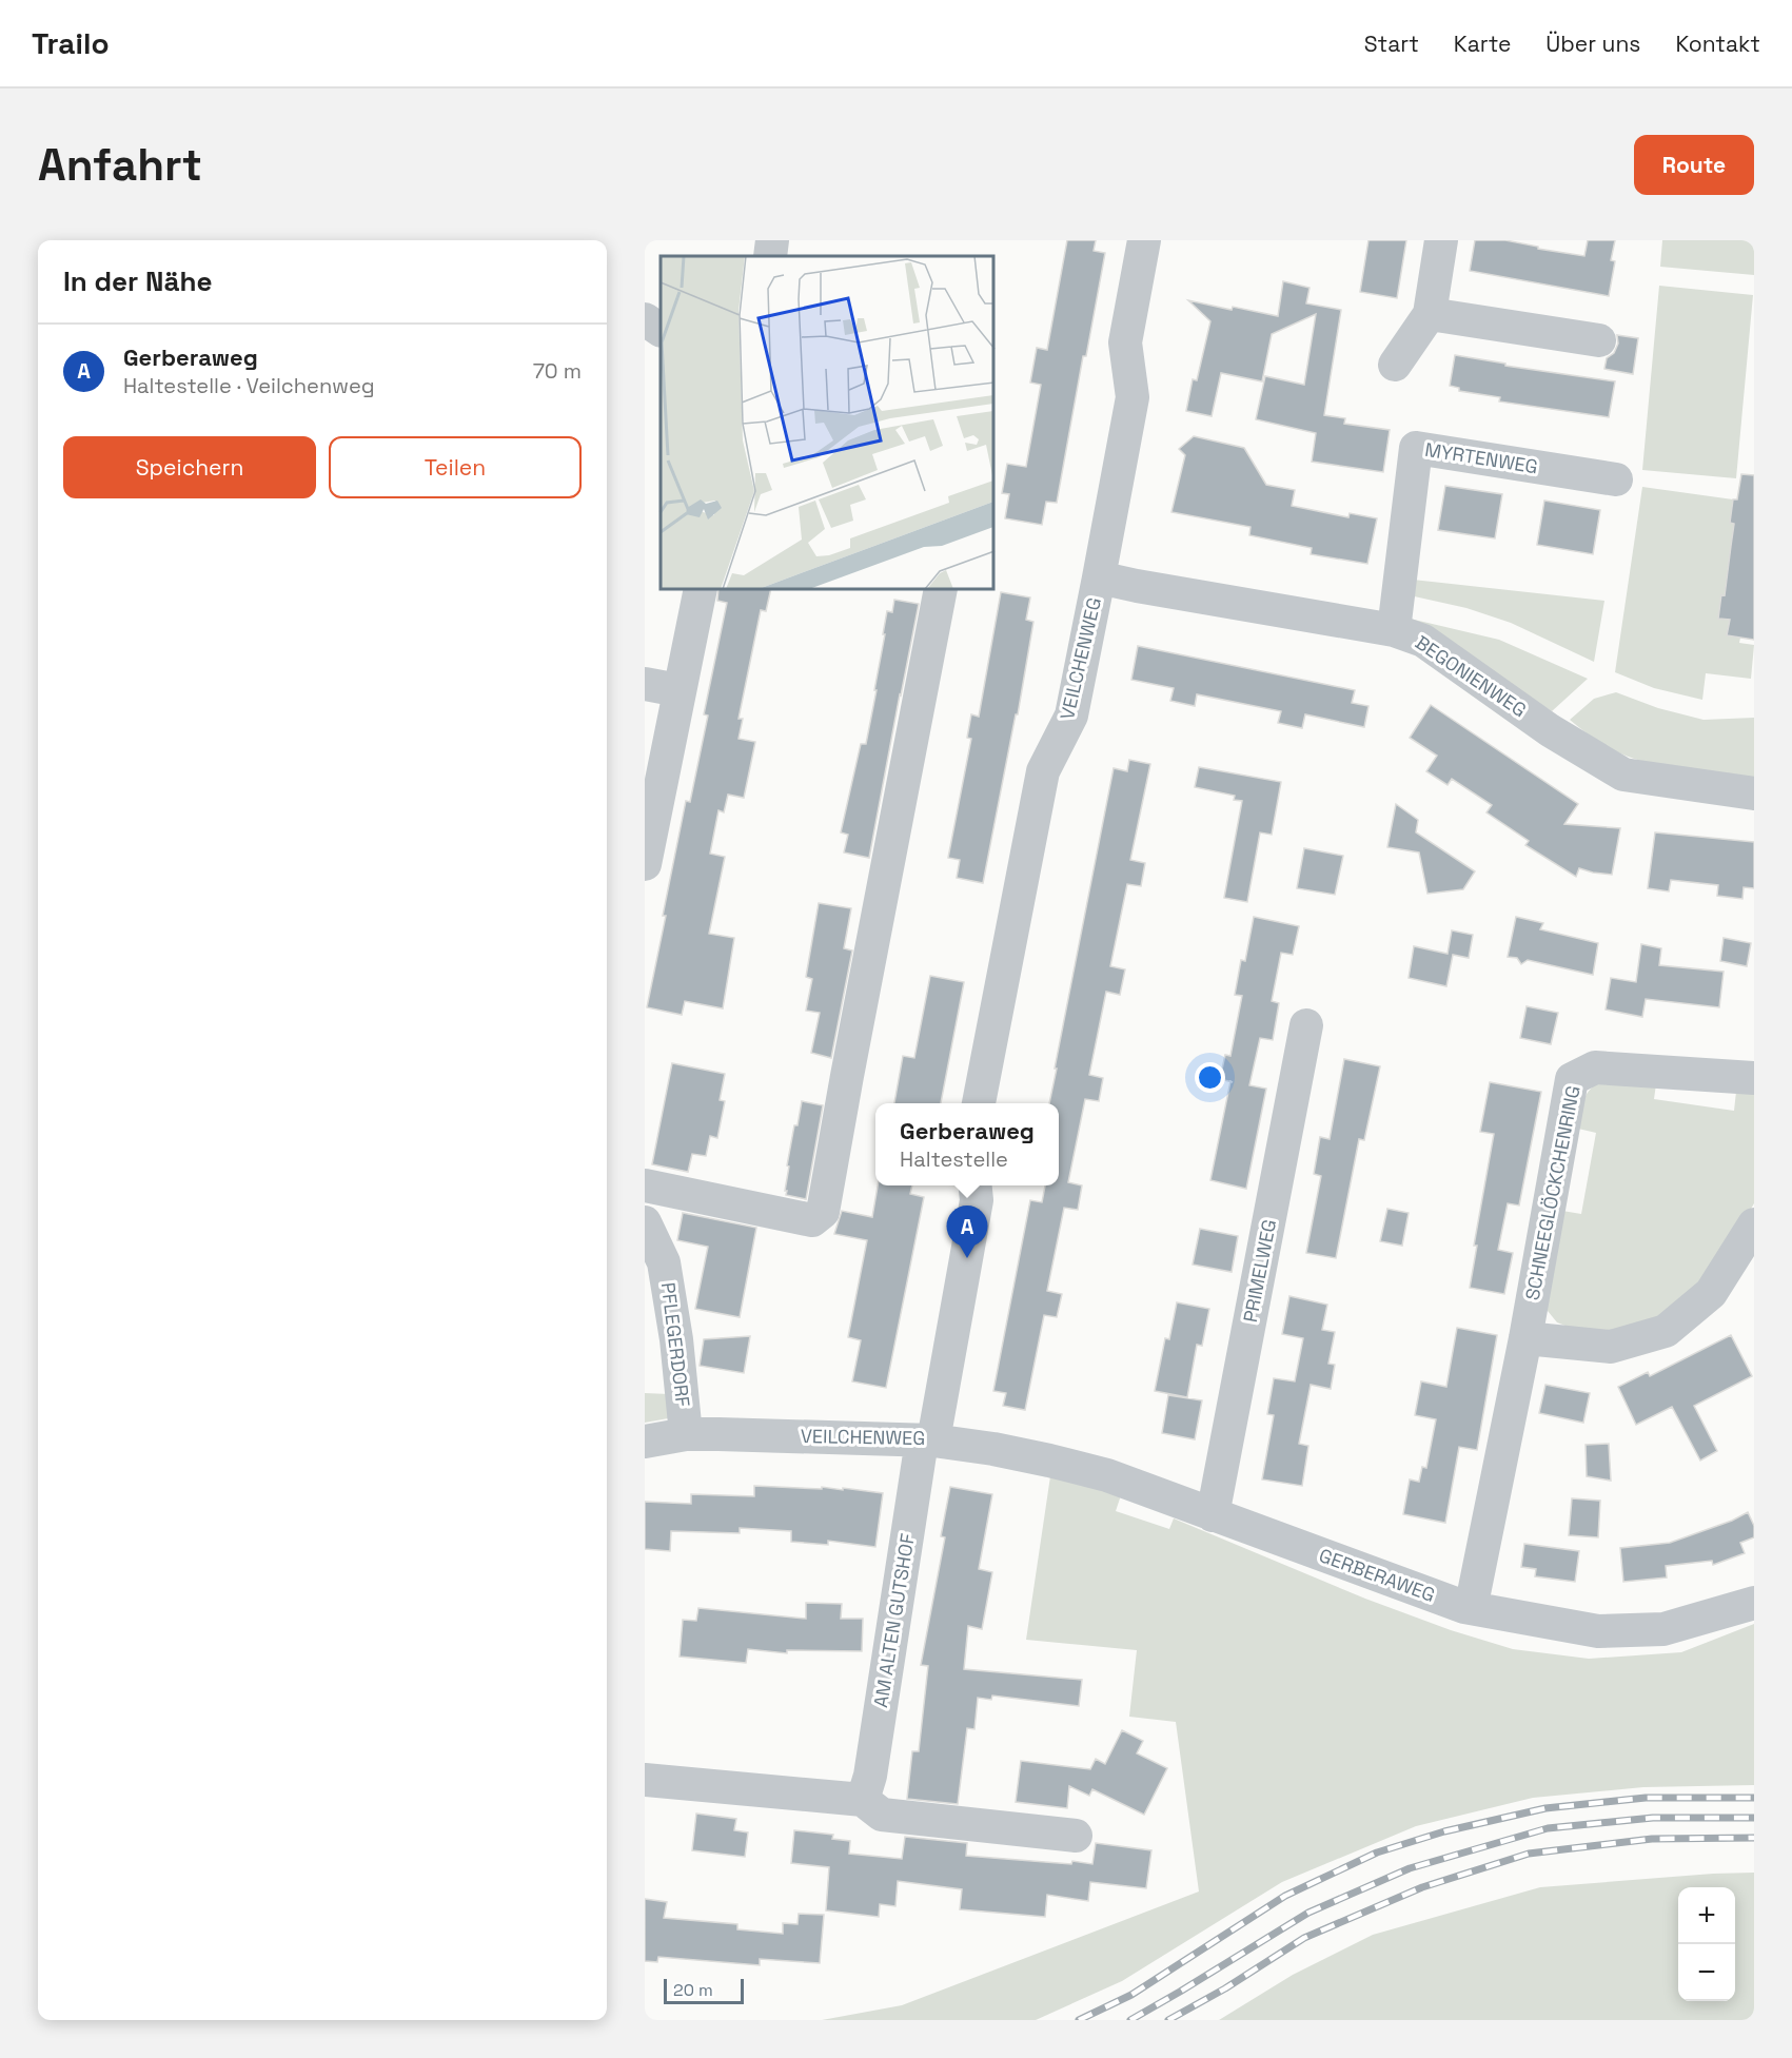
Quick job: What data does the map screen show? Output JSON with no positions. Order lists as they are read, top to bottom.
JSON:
{
  "streets": {
    "street": [
      "MYRTENWEG",
      "VEILCHENWEG",
      "BEGONIENWEG",
      "SCHNEEGLÖCKCHENRING",
      "PRIMELWEG",
      "PFLEGERDORF",
      "GERBERAWEG",
      "AM ALTEN GUTSHOF"
    ]
  },
  "crossings": [
    ["MYRTENWEG", "BEGONIENWEG"],
    ["VEILCHENWEG", "BEGONIENWEG"],
    ["VEILCHENWEG", "PFLEGERDORF"],
    ["VEILCHENWEG", "GERBERAWEG"],
    ["VEILCHENWEG", "AM ALTEN GUTSHOF"],
    ["SCHNEEGLÖCKCHENRING", "GERBERAWEG"],
    ["PRIMELWEG", "GERBERAWEG"],
    ["GERBERAWEG", "AM ALTEN GUTSHOF"]
  ],
  "scale_bar": "20 m",
  "page": {
    "header": "Trailo",
    "nav": [
      "Start",
      "Karte",
      "Über uns",
      "Kontakt"
    ],
    "buttons": [
      "Route",
      ["Speichern", "Teilen"]
    ],
    "title": "Anfahrt",
    "heading": "In der Nähe",
    "list": [
      {
        "mark": "A",
        "name": "Gerberaweg",
        "note": "Haltestelle · Veilchenweg",
        "value": "70 m"
      }
    ],
    "popup": ["Gerberaweg", "Haltestelle"],
    "pins": "A",
    "map_buttons": ["+", "−"],
    "scale": "20 m"
  }
}
